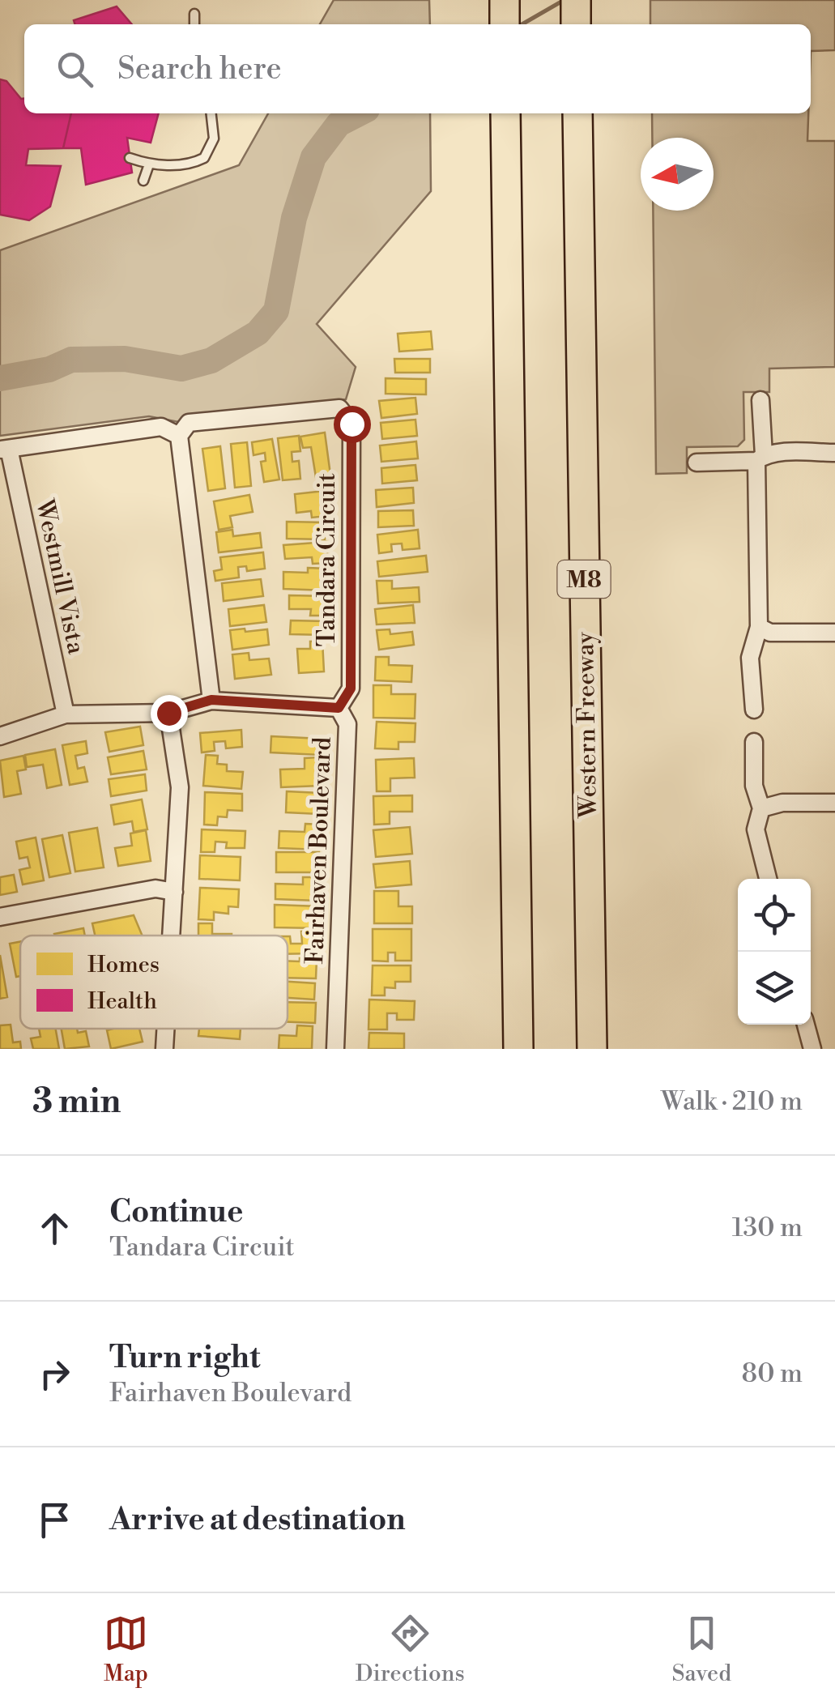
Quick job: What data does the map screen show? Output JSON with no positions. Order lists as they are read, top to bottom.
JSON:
{
  "streets": {
    "highway": ["M8", "Western Freeway"],
    "street": ["Tandara Circuit", "Westmill Vista", "Fairhaven Boulevard"]
  },
  "crossings": [
    ["Tandara Circuit", "Fairhaven Boulevard"],
    ["Westmill Vista", "Fairhaven Boulevard"]
  ],
  "legend": ["Homes", "Health"],
  "north": "left",
  "page": {
    "search": "Search here",
    "heading": ["3 min", "Walk · 210 m"],
    "list": [
      ["Continue", "Tandara Circuit", "130 m"],
      ["Turn right", "Fairhaven Boulevard", "80 m"],
      "Arrive at destination"
    ],
    "nav": ["Map", "Directions", "Saved"]
  }
}
